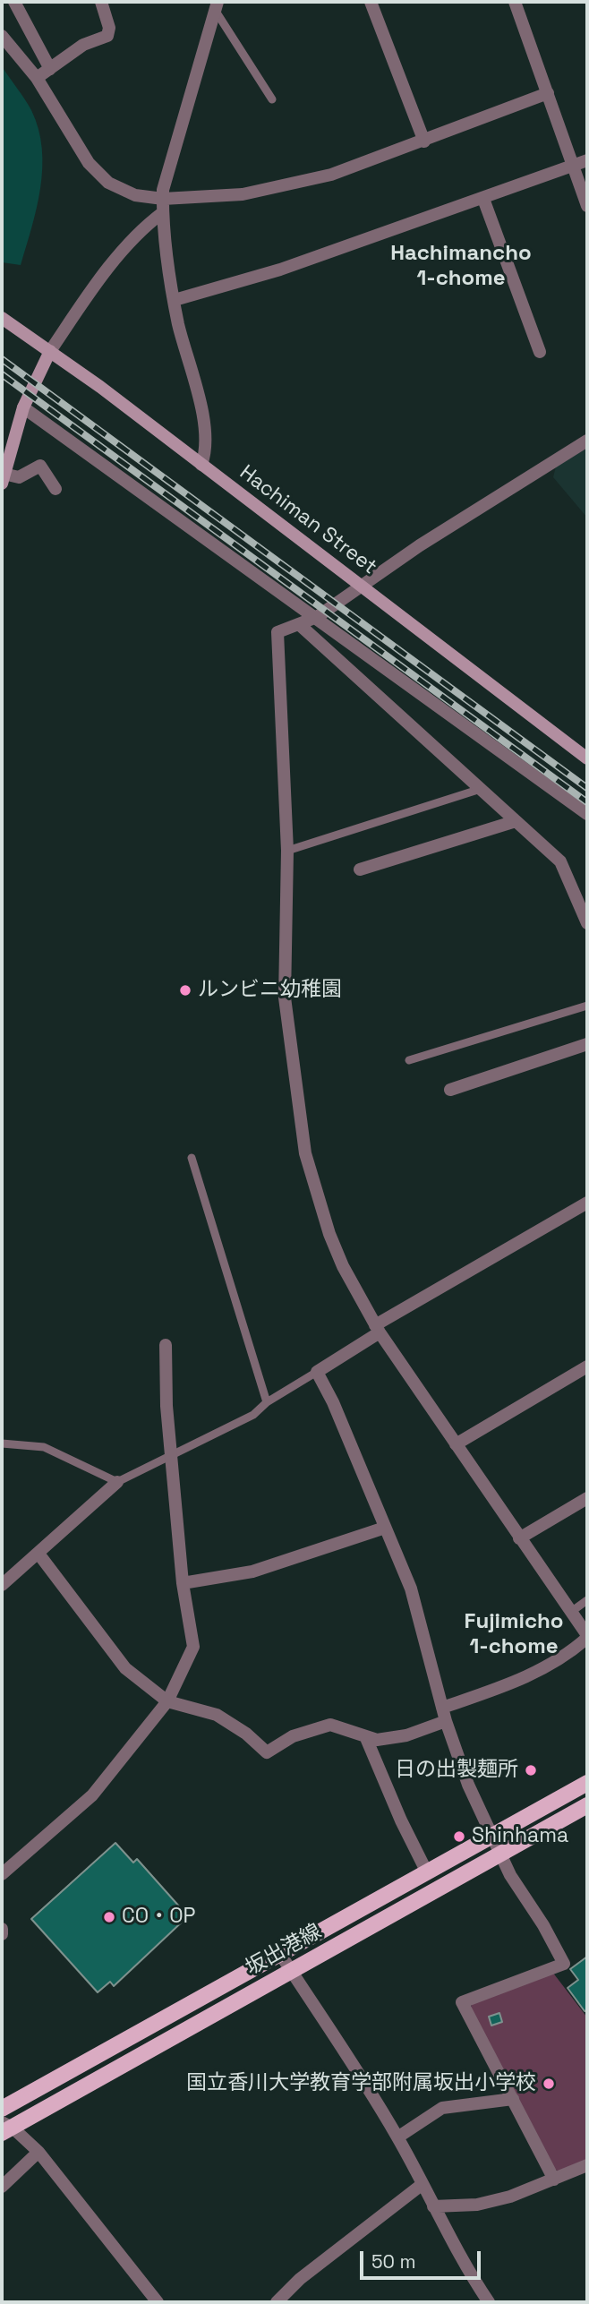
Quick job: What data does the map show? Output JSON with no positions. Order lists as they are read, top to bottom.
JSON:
{
  "streets": {
    "main road": ["坂出港線"],
    "street": ["Hachiman Street"]
  },
  "districts": ["Hachimancho 1-chome", "Fujimicho 1-chome"],
  "places": [
    "ルンビニ幼稚園",
    "日の出製麺所",
    "Shinhama",
    "CO・OP",
    "国立香川大学教育学部附属坂出小学校"
  ],
  "scale_bar": "50 m"
}
